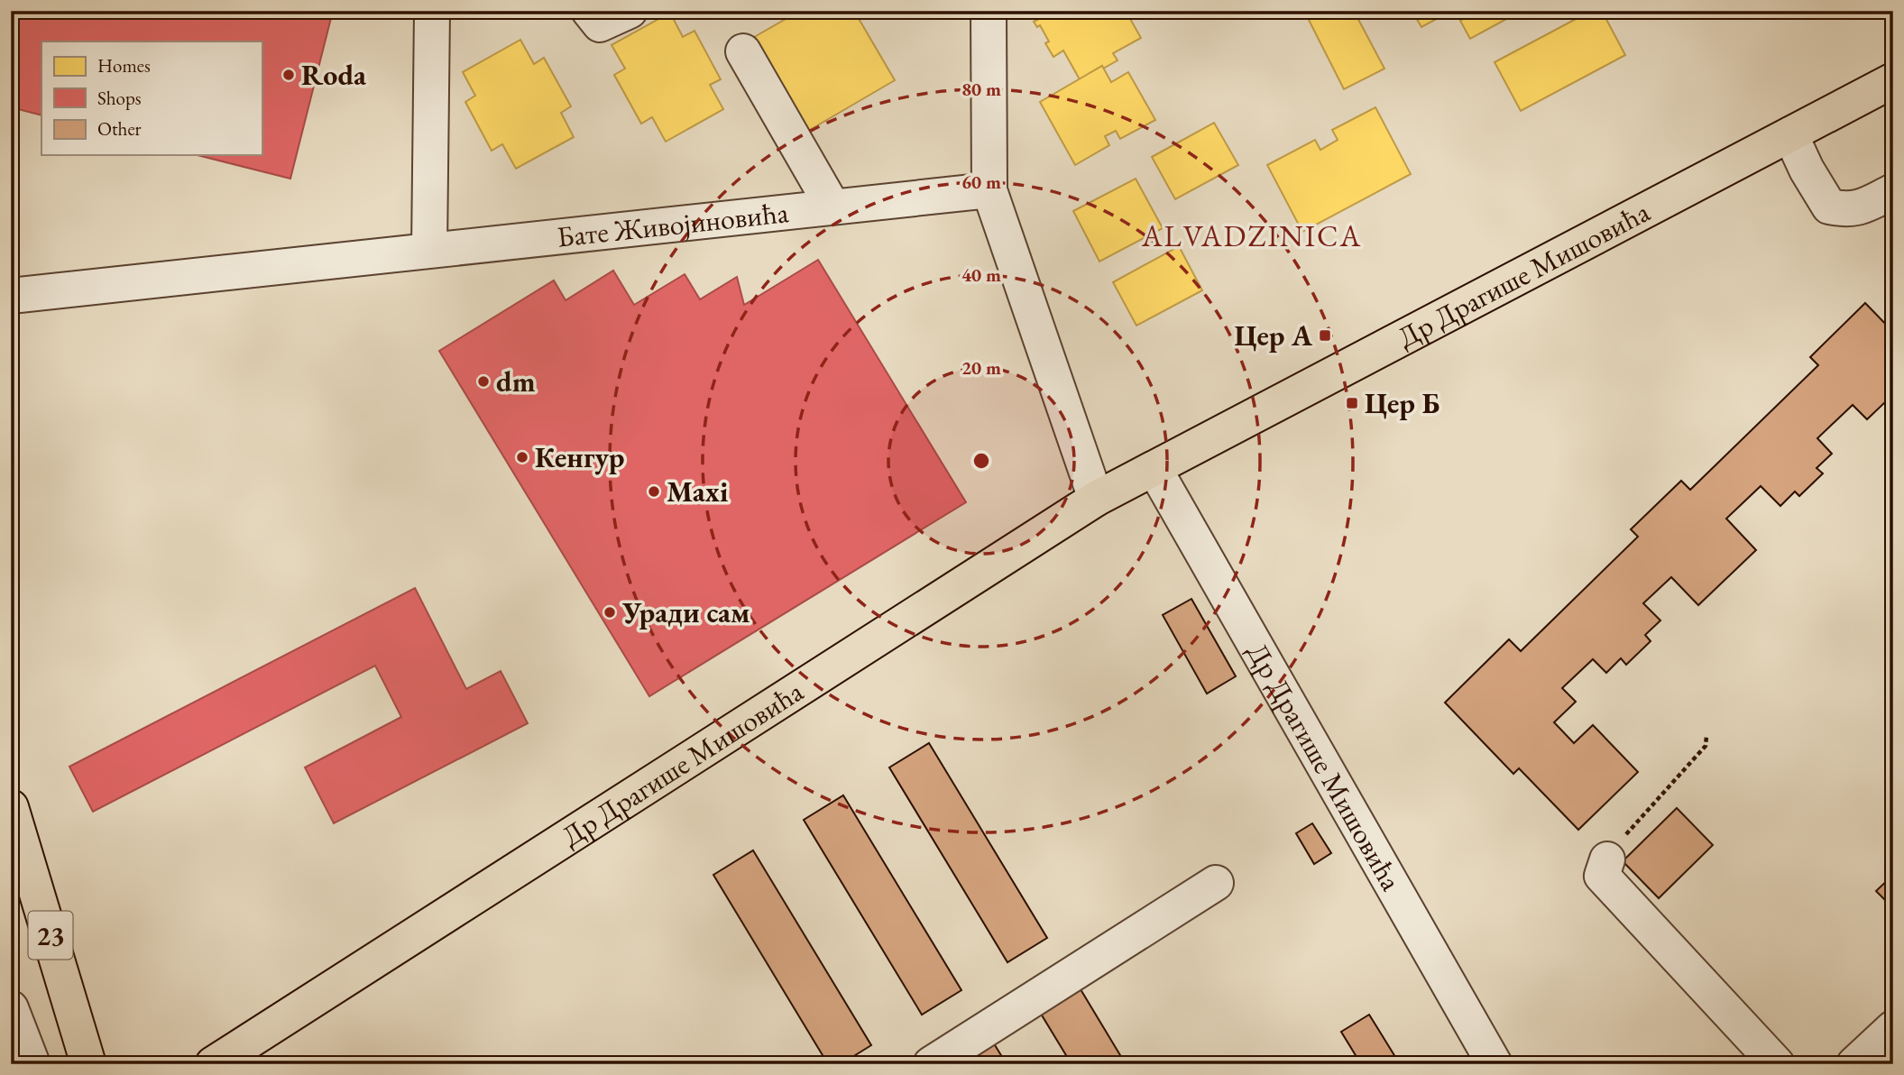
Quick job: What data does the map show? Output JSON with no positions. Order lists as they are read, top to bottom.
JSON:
{
  "streets": {
    "main road": ["Др Драгише Мишовића", "23"],
    "street": ["Бате Живојиновића"]
  },
  "districts": ["ALVADZINICA"],
  "places": {
    "other": [
      "Roda",
      "dm",
      "Кенгур",
      "Maxi",
      "Уради сам"
    ],
    "transit": ["Цер А", "Цер Б"]
  },
  "legend": ["Homes", "Shops", "Other"],
  "rings": [
    "80 m",
    "60 m",
    "40 m",
    "20 m"
  ]
}
